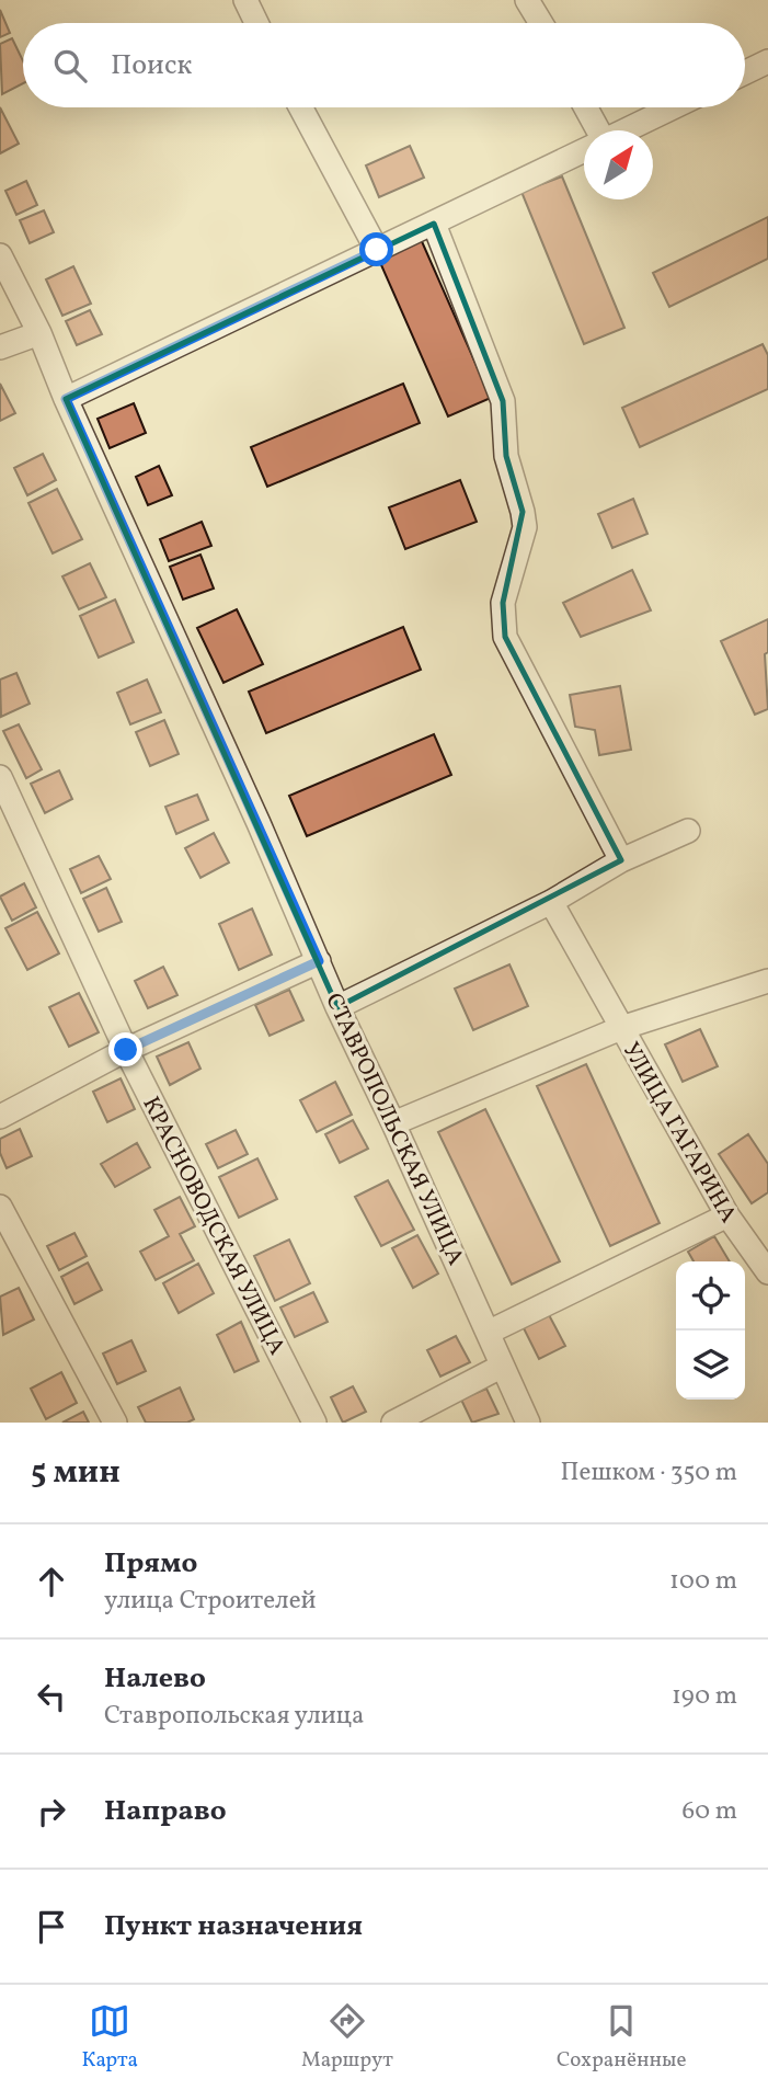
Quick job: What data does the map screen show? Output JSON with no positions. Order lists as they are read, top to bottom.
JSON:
{
  "streets": {
    "street": ["СТАВРОПОЛЬСКАЯ УЛИЦА", "УЛИЦА ГАГАРИНА", "КРАСНОВОДСКАЯ УЛИЦА"]
  },
  "north": "top right",
  "page": {
    "search": "Поиск",
    "heading": ["5 мин", "Пешком · 350 m"],
    "list": [
      ["Прямо", "улица Строителей", "100 m"],
      ["Налево", "Ставропольская улица", "190 m"],
      ["Направо", "60 m"],
      "Пункт назначения"
    ],
    "nav": ["Карта", "Маршрут", "Сохранённые"]
  }
}
